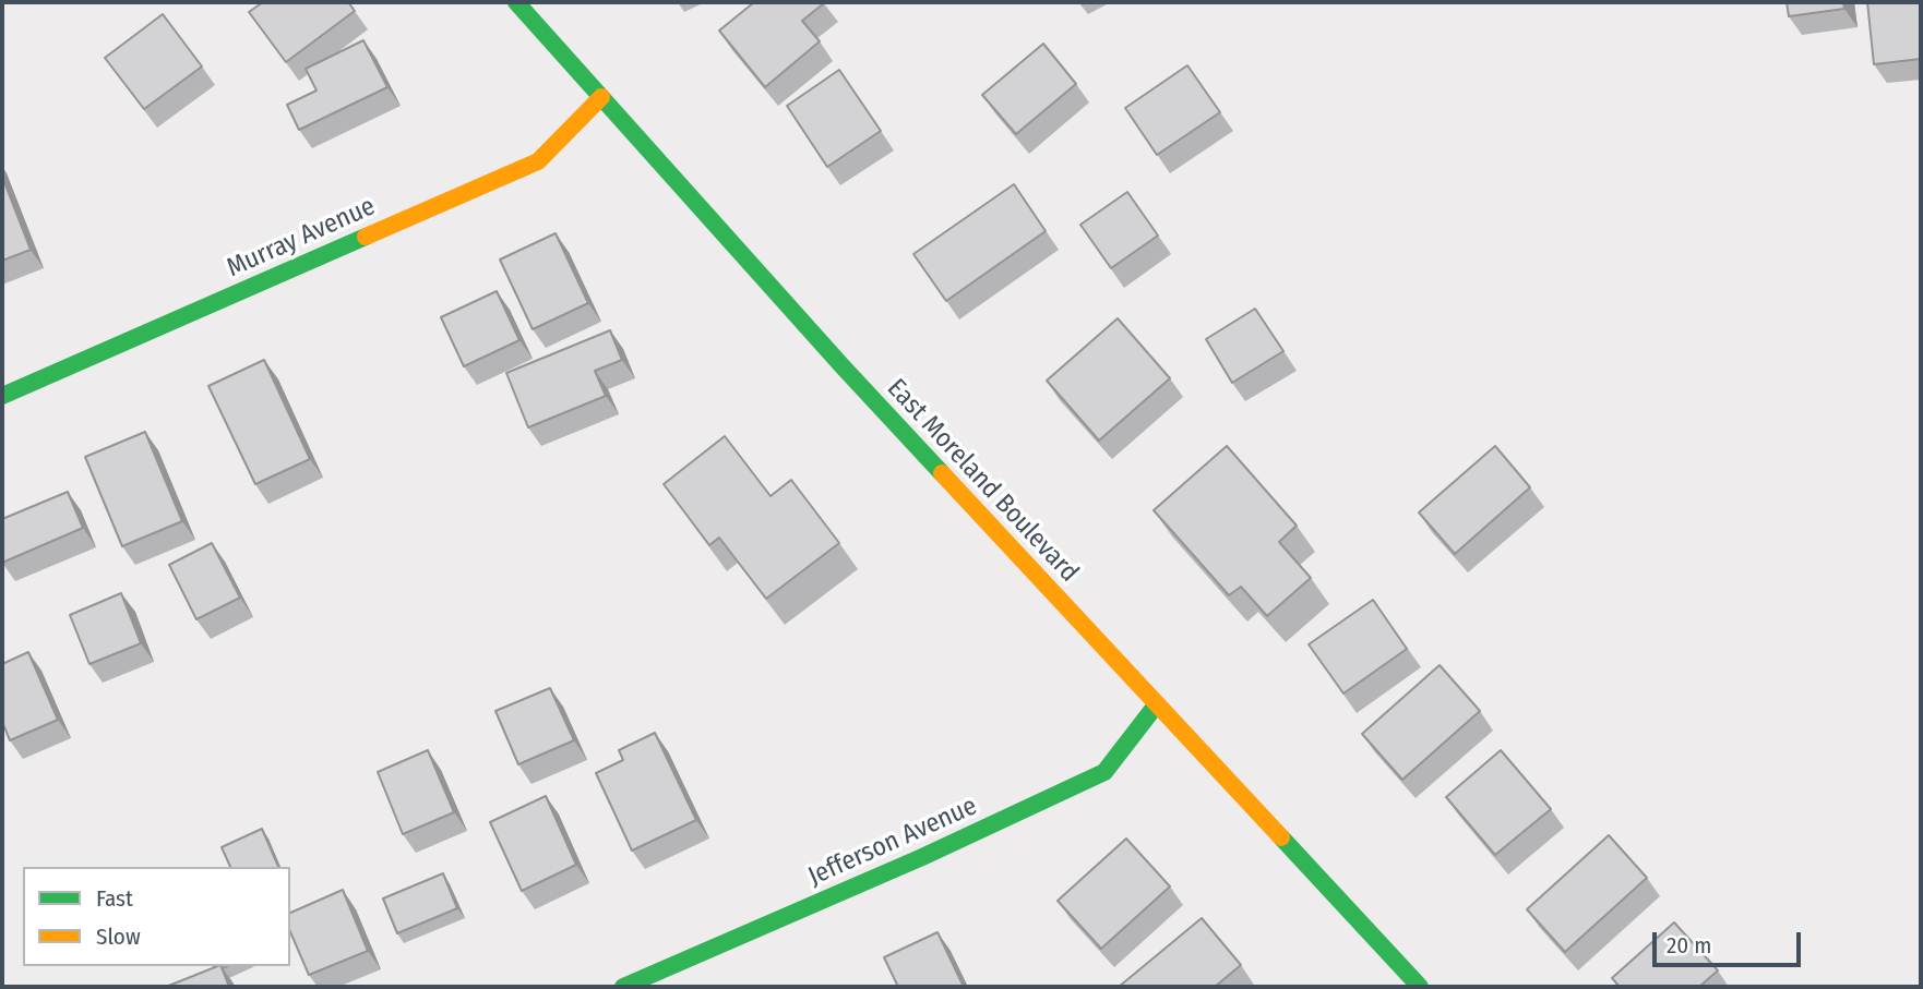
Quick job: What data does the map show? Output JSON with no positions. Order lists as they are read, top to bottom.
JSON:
{
  "streets": {
    "main road": ["Murray Avenue", "East Moreland Boulevard", "Jefferson Avenue"]
  },
  "crossings": [
    ["Murray Avenue", "East Moreland Boulevard"],
    ["East Moreland Boulevard", "Jefferson Avenue"]
  ],
  "legend": ["Fast", "Slow"],
  "scale_bar": "20 m"
}
